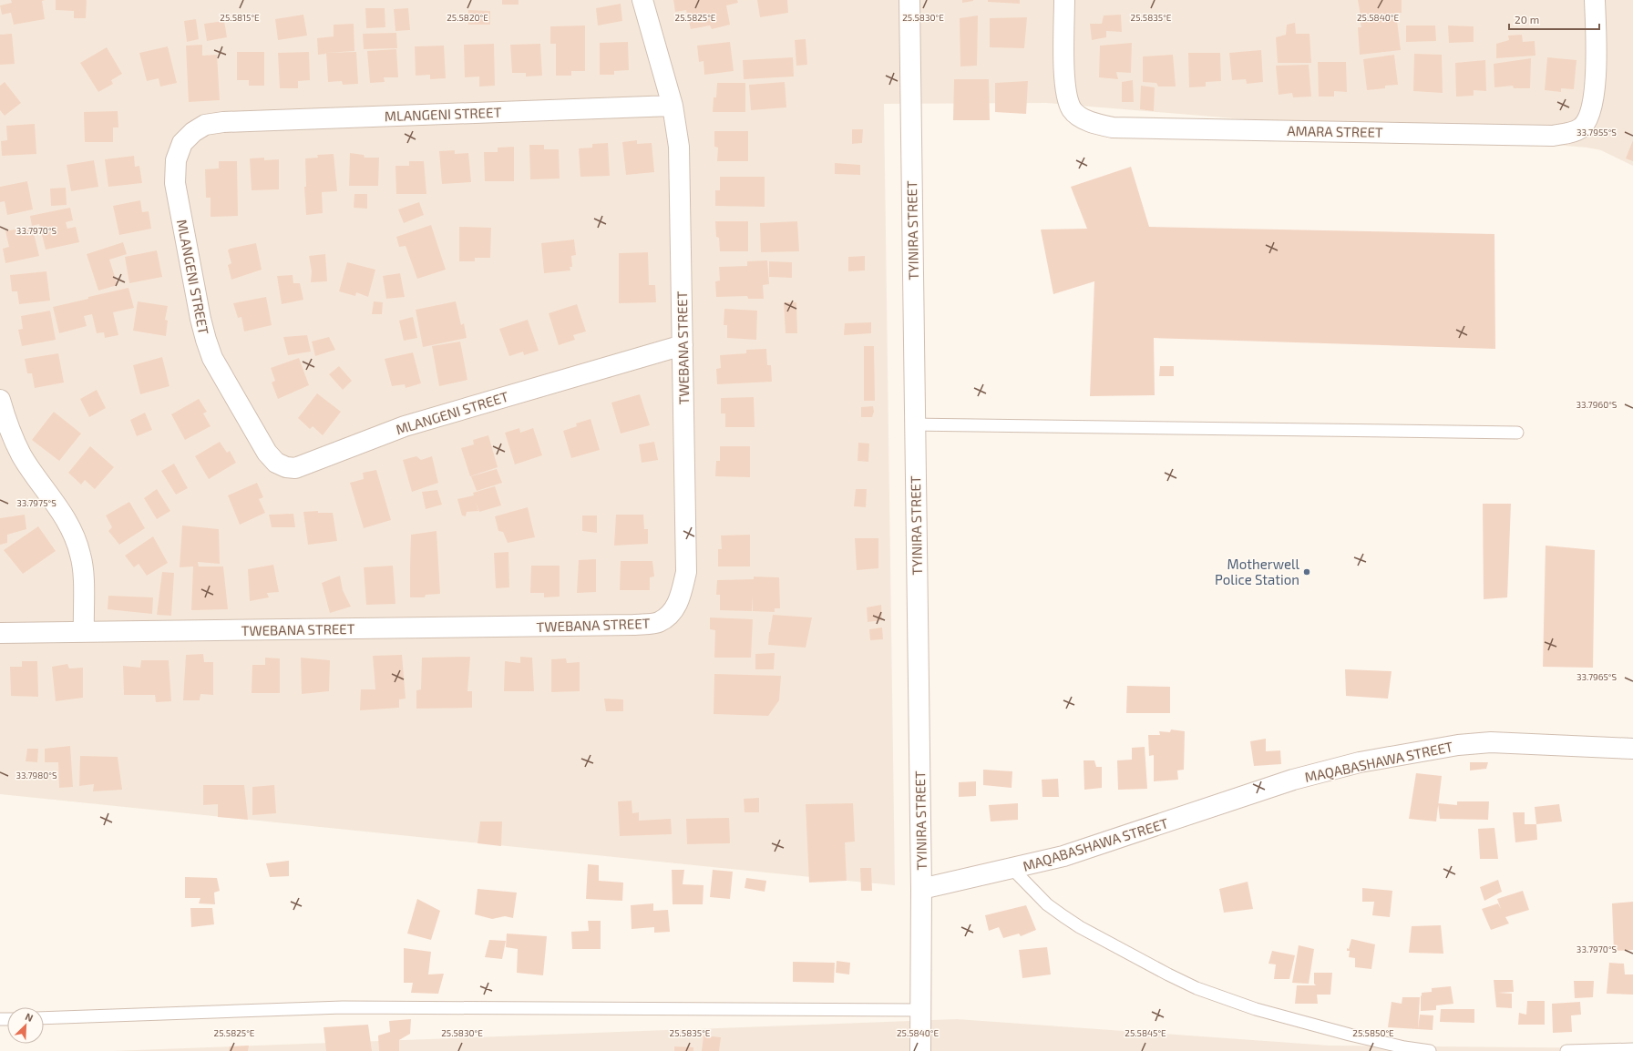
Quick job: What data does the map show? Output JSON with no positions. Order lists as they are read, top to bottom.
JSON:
{
  "streets": {
    "street": [
      "MLANGENI STREET",
      "AMARA STREET",
      "TYINIRA STREET",
      "TWEBANA STREET",
      "MAQABASHAWA STREET"
    ]
  },
  "crossings": [
    ["MLANGENI STREET", "TWEBANA STREET"],
    ["TYINIRA STREET", "MAQABASHAWA STREET"]
  ],
  "places": ["Motherwell Police Station"],
  "scale_bar": "20 m",
  "north": "top right",
  "coordinates": [
    "25.5820°E",
    "25.5825°E",
    "25.5830°E",
    "25.5835°E",
    "25.5840°E",
    "25.5815°E",
    "33.7955°S",
    "33.7970°S",
    "33.7960°S",
    "33.7975°S",
    "33.7965°S",
    "33.7980°S",
    "25.5845°E",
    "25.5850°E"
  ]
}
